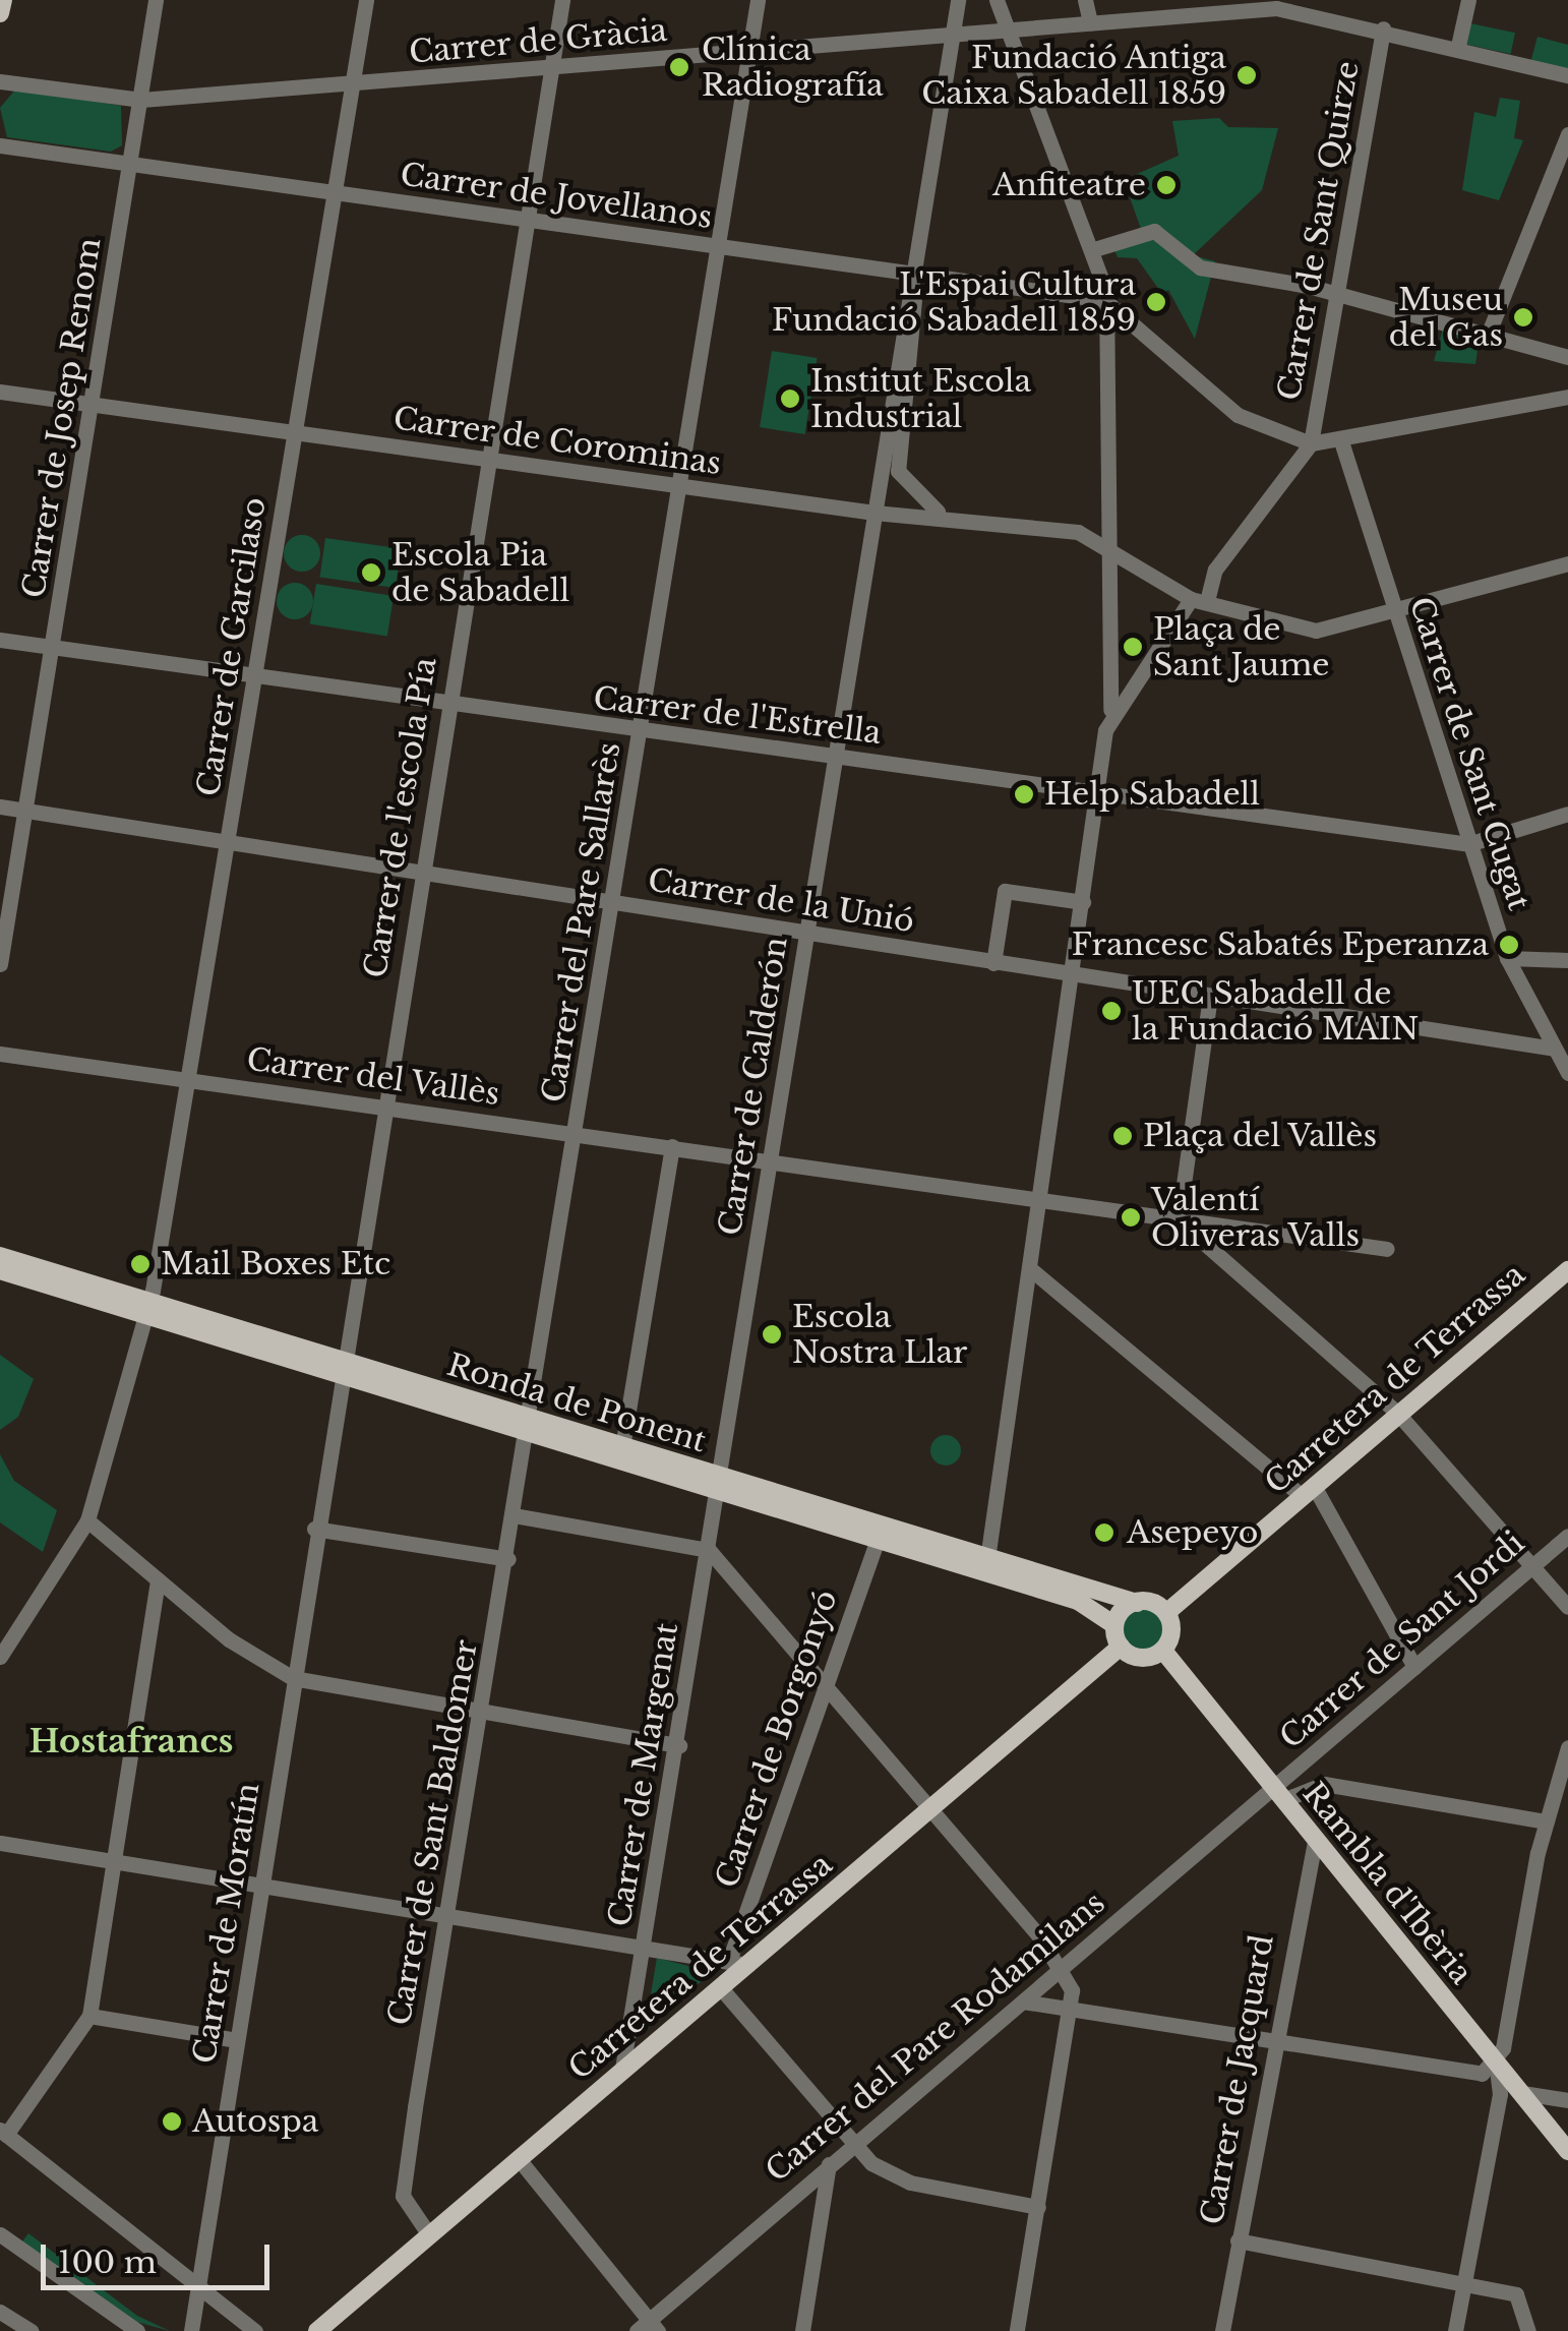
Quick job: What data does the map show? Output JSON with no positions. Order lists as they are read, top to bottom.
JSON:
{
  "streets": {
    "main road": ["Carretera de Terrassa", "Ronda de Ponent", "Rambla d'Ibèria"],
    "street": [
      "Carrer de Gràcia",
      "Carrer de Jovellanos",
      "Carrer de Sant Quirze",
      "Carrer de Josep Renom",
      "Carrer de Corominas",
      "Carrer de Garcilaso",
      "Carrer de l'Estrella",
      "Carrer de Sant Cugat",
      "Carrer de l'escola Pía",
      "Carrer de la Unió",
      "Carrer del Pare Sallarès",
      "Carrer del Vallès",
      "Carrer de Calderón",
      "Carrer de Sant Jordi",
      "Carrer de Borgonyó",
      "Carrer de Margenat",
      "Carrer de Sant Baldomer",
      "Carrer de Moratín",
      "Carrer del Pare Rodamilans",
      "Carrer de Jacquard"
    ]
  },
  "crossings": [
    ["Carrer de Gràcia", "Carrer de Sant Quirze"],
    ["Carrer de Gràcia", "Carrer de Josep Renom"],
    ["Carrer de Gràcia", "Carrer de Garcilaso"],
    ["Carrer de Gràcia", "Carrer de l'escola Pía"],
    ["Carrer de Gràcia", "Carrer del Pare Sallarès"],
    ["Carrer de Gràcia", "Carrer de Calderón"],
    ["Carrer de Jovellanos", "Carrer de Josep Renom"],
    ["Carrer de Jovellanos", "Carrer de Garcilaso"],
    ["Carrer de Jovellanos", "Carrer de l'escola Pía"],
    ["Carrer de Jovellanos", "Carrer del Pare Sallarès"],
    ["Carrer de Jovellanos", "Carrer de Calderón"],
    ["Carrer de Josep Renom", "Carrer de Corominas"],
    ["Carrer de Josep Renom", "Carrer de l'Estrella"],
    ["Carrer de Josep Renom", "Carrer de la Unió"],
    ["Carrer de Corominas", "Carrer de Garcilaso"],
    ["Carrer de Corominas", "Carrer de l'escola Pía"],
    ["Carrer de Corominas", "Carrer del Pare Sallarès"],
    ["Carrer de Corominas", "Carrer de Calderón"],
    ["Carrer de Garcilaso", "Carrer de l'Estrella"],
    ["Carrer de Garcilaso", "Carrer de la Unió"],
    ["Carrer de Garcilaso", "Carrer del Vallès"],
    ["Carrer de Garcilaso", "Ronda de Ponent"],
    ["Carrer de l'Estrella", "Carrer de Sant Cugat"],
    ["Carrer de l'Estrella", "Carrer de l'escola Pía"],
    ["Carrer de l'Estrella", "Carrer del Pare Sallarès"],
    ["Carrer de l'Estrella", "Carrer de Calderón"],
    ["Carrer de Sant Cugat", "Carrer de la Unió"],
    ["Carrer de l'escola Pía", "Carrer de la Unió"],
    ["Carrer de l'escola Pía", "Carrer del Vallès"],
    ["Carrer de l'escola Pía", "Ronda de Ponent"],
    ["Carrer de l'escola Pía", "Carrer de Moratín"],
    ["Carrer de la Unió", "Carrer del Pare Sallarès"],
    ["Carrer de la Unió", "Carrer de Calderón"],
    ["Carrer del Pare Sallarès", "Carrer del Vallès"],
    ["Carrer del Pare Sallarès", "Ronda de Ponent"],
    ["Carrer del Pare Sallarès", "Carrer de Sant Baldomer"],
    ["Carrer del Vallès", "Carrer de Calderón"],
    ["Carrer de Calderón", "Ronda de Ponent"],
    ["Carrer de Calderón", "Carrer de Margenat"],
    ["Carretera de Terrassa", "Ronda de Ponent"],
    ["Carretera de Terrassa", "Carrer de Borgonyó"],
    ["Carretera de Terrassa", "Carrer de Margenat"],
    ["Carretera de Terrassa", "Carrer de Sant Baldomer"],
    ["Carretera de Terrassa", "Rambla d'Ibèria"],
    ["Ronda de Ponent", "Carrer de Borgonyó"],
    ["Ronda de Ponent", "Carrer de Margenat"],
    ["Ronda de Ponent", "Carrer de Sant Baldomer"],
    ["Ronda de Ponent", "Rambla d'Ibèria"],
    ["Carrer de Sant Jordi", "Rambla d'Ibèria"],
    ["Carrer de Sant Jordi", "Carrer del Pare Rodamilans"],
    ["Rambla d'Ibèria", "Carrer del Pare Rodamilans"],
    ["Rambla d'Ibèria", "Carrer de Jacquard"]
  ],
  "districts": ["Hostafrancs"],
  "places": [
    "Clínica Radiografía",
    "Fundació Antiga Caixa Sabadell 1859",
    "Anfiteatre",
    "L'Espai Cultura Fundació Sabadell 1859",
    "Museu del Gas",
    "Institut Escola Industrial",
    "Escola Pia de Sabadell",
    "Plaça de Sant Jaume",
    "Help Sabadell",
    "Francesc Sabatés Eperanza",
    "UEC Sabadell de la Fundació MAIN",
    "Plaça del Vallès",
    "Valentí Oliveras Valls",
    "Mail Boxes Etc",
    "Escola Nostra Llar",
    "Asepeyo",
    "Autospa"
  ],
  "scale_bar": "100 m"
}
